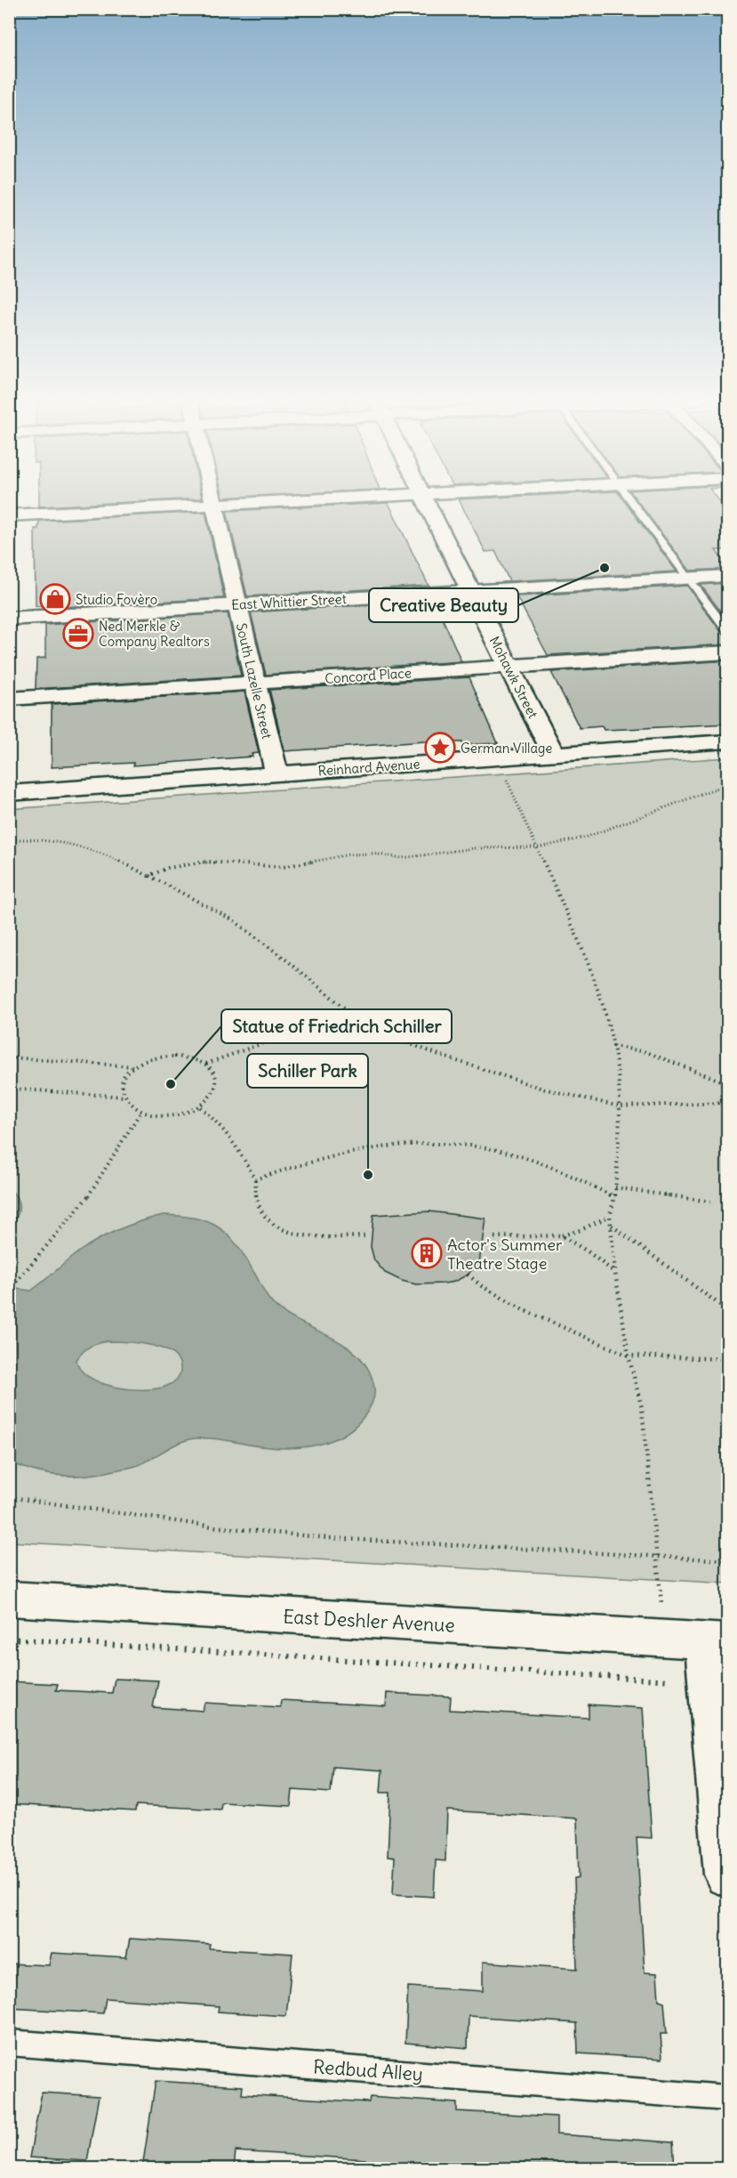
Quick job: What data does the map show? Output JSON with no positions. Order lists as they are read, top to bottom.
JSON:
{
  "streets": {
    "street": [
      "East Whittier Street",
      "Concord Place",
      "Mohawk Street",
      "South Lazelle Street",
      "Reinhard Avenue",
      "East Deshler Avenue"
    ],
    "lane": ["Redbud Alley"]
  },
  "crossings": [
    ["East Whittier Street", "Mohawk Street"],
    ["East Whittier Street", "South Lazelle Street"],
    ["Concord Place", "Mohawk Street"],
    ["Concord Place", "South Lazelle Street"],
    ["Mohawk Street", "Reinhard Avenue"],
    ["South Lazelle Street", "Reinhard Avenue"]
  ],
  "places": {
    "other": ["Creative Beauty", "Statue of Friedrich Schiller", "Schiller Park"],
    "shop": ["Studio Fovèro"],
    "office": ["Ned Merkle & Company Realtors"],
    "place": ["German Village"],
    "building": ["Actor's Summer Theatre Stage"]
  }
}
